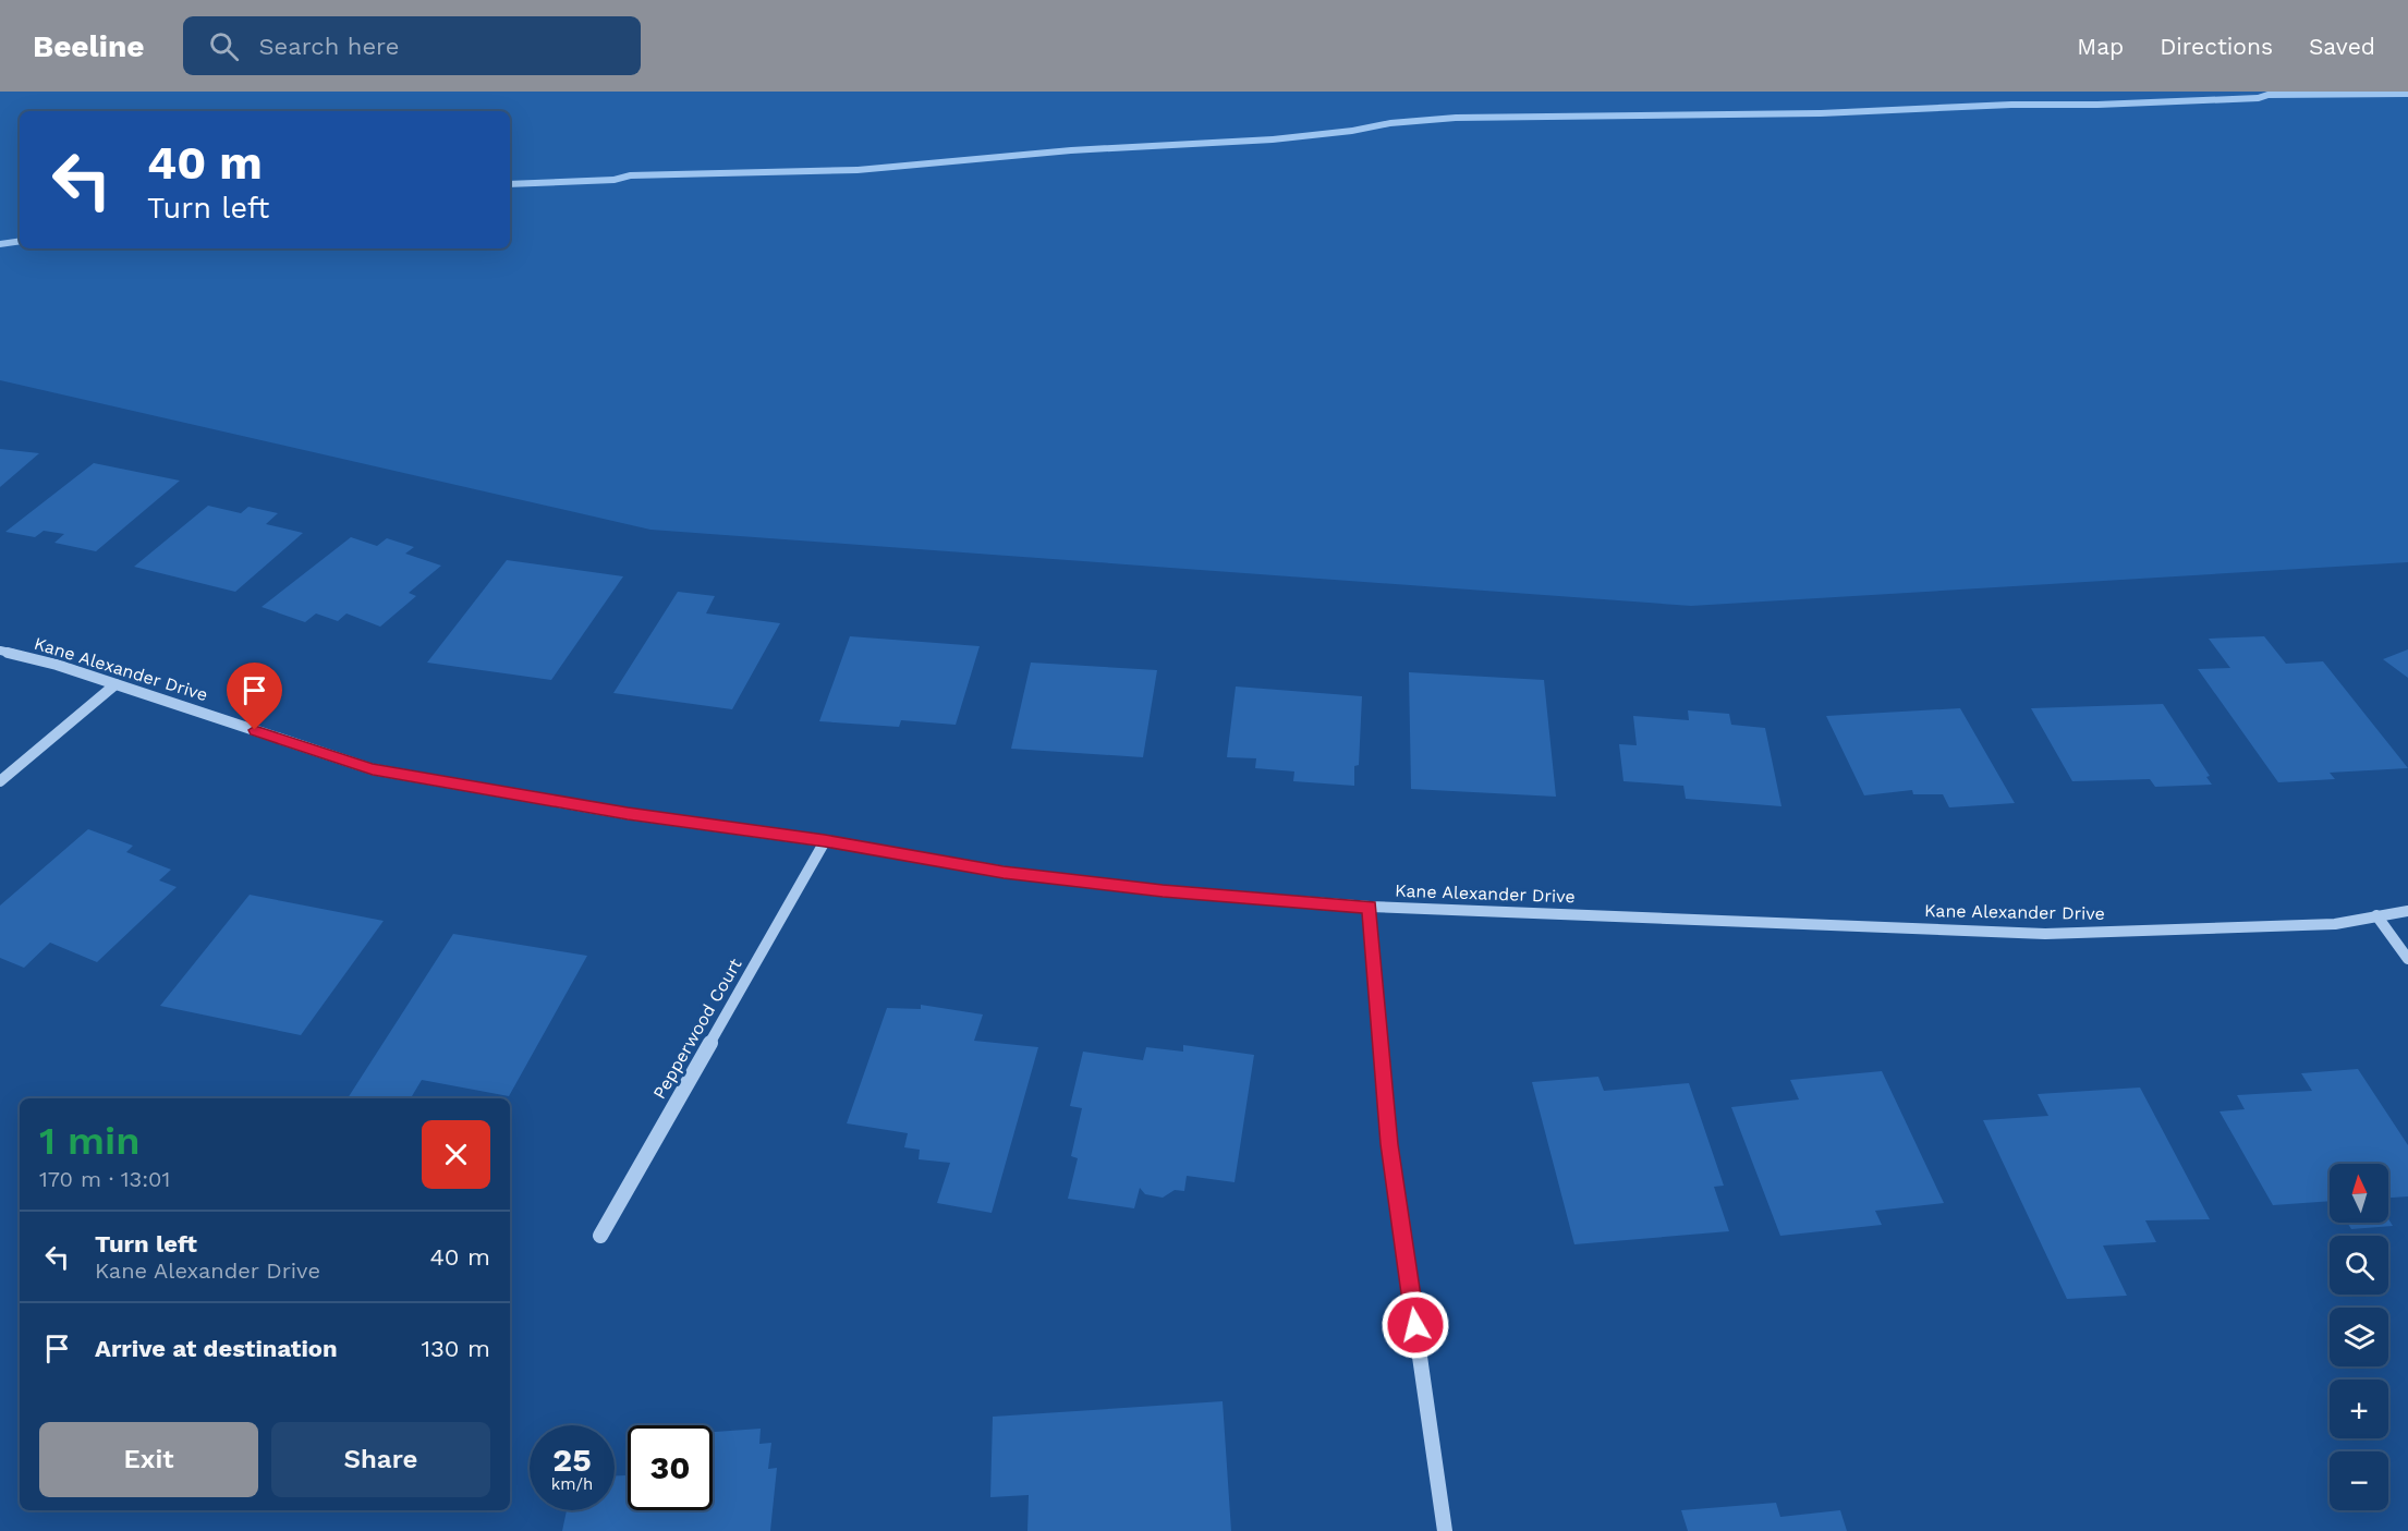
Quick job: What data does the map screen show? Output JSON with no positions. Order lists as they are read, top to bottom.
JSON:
{
  "streets": {
    "street": ["Kane Alexander Drive", "Pepperwood Court"]
  },
  "crossings": [
    ["Kane Alexander Drive", "Pepperwood Court"]
  ],
  "north": "top",
  "page": {
    "header": "Beeline",
    "search": "Search here",
    "nav": ["Map", "Directions", "Saved"],
    "turn": ["40 m", "Turn left"],
    "heading": ["1 min", "170 m · 13:01"],
    "map_buttons": ["+", "−"],
    "list": [
      {
        "name": "Turn left",
        "note": "Kane Alexander Drive",
        "value": "40 m"
      },
      {
        "name": "Arrive at destination",
        "value": "130 m"
      }
    ],
    "buttons": ["Exit", "Share"],
    "speed": "25 km/h",
    "limit": "30"
  }
}
